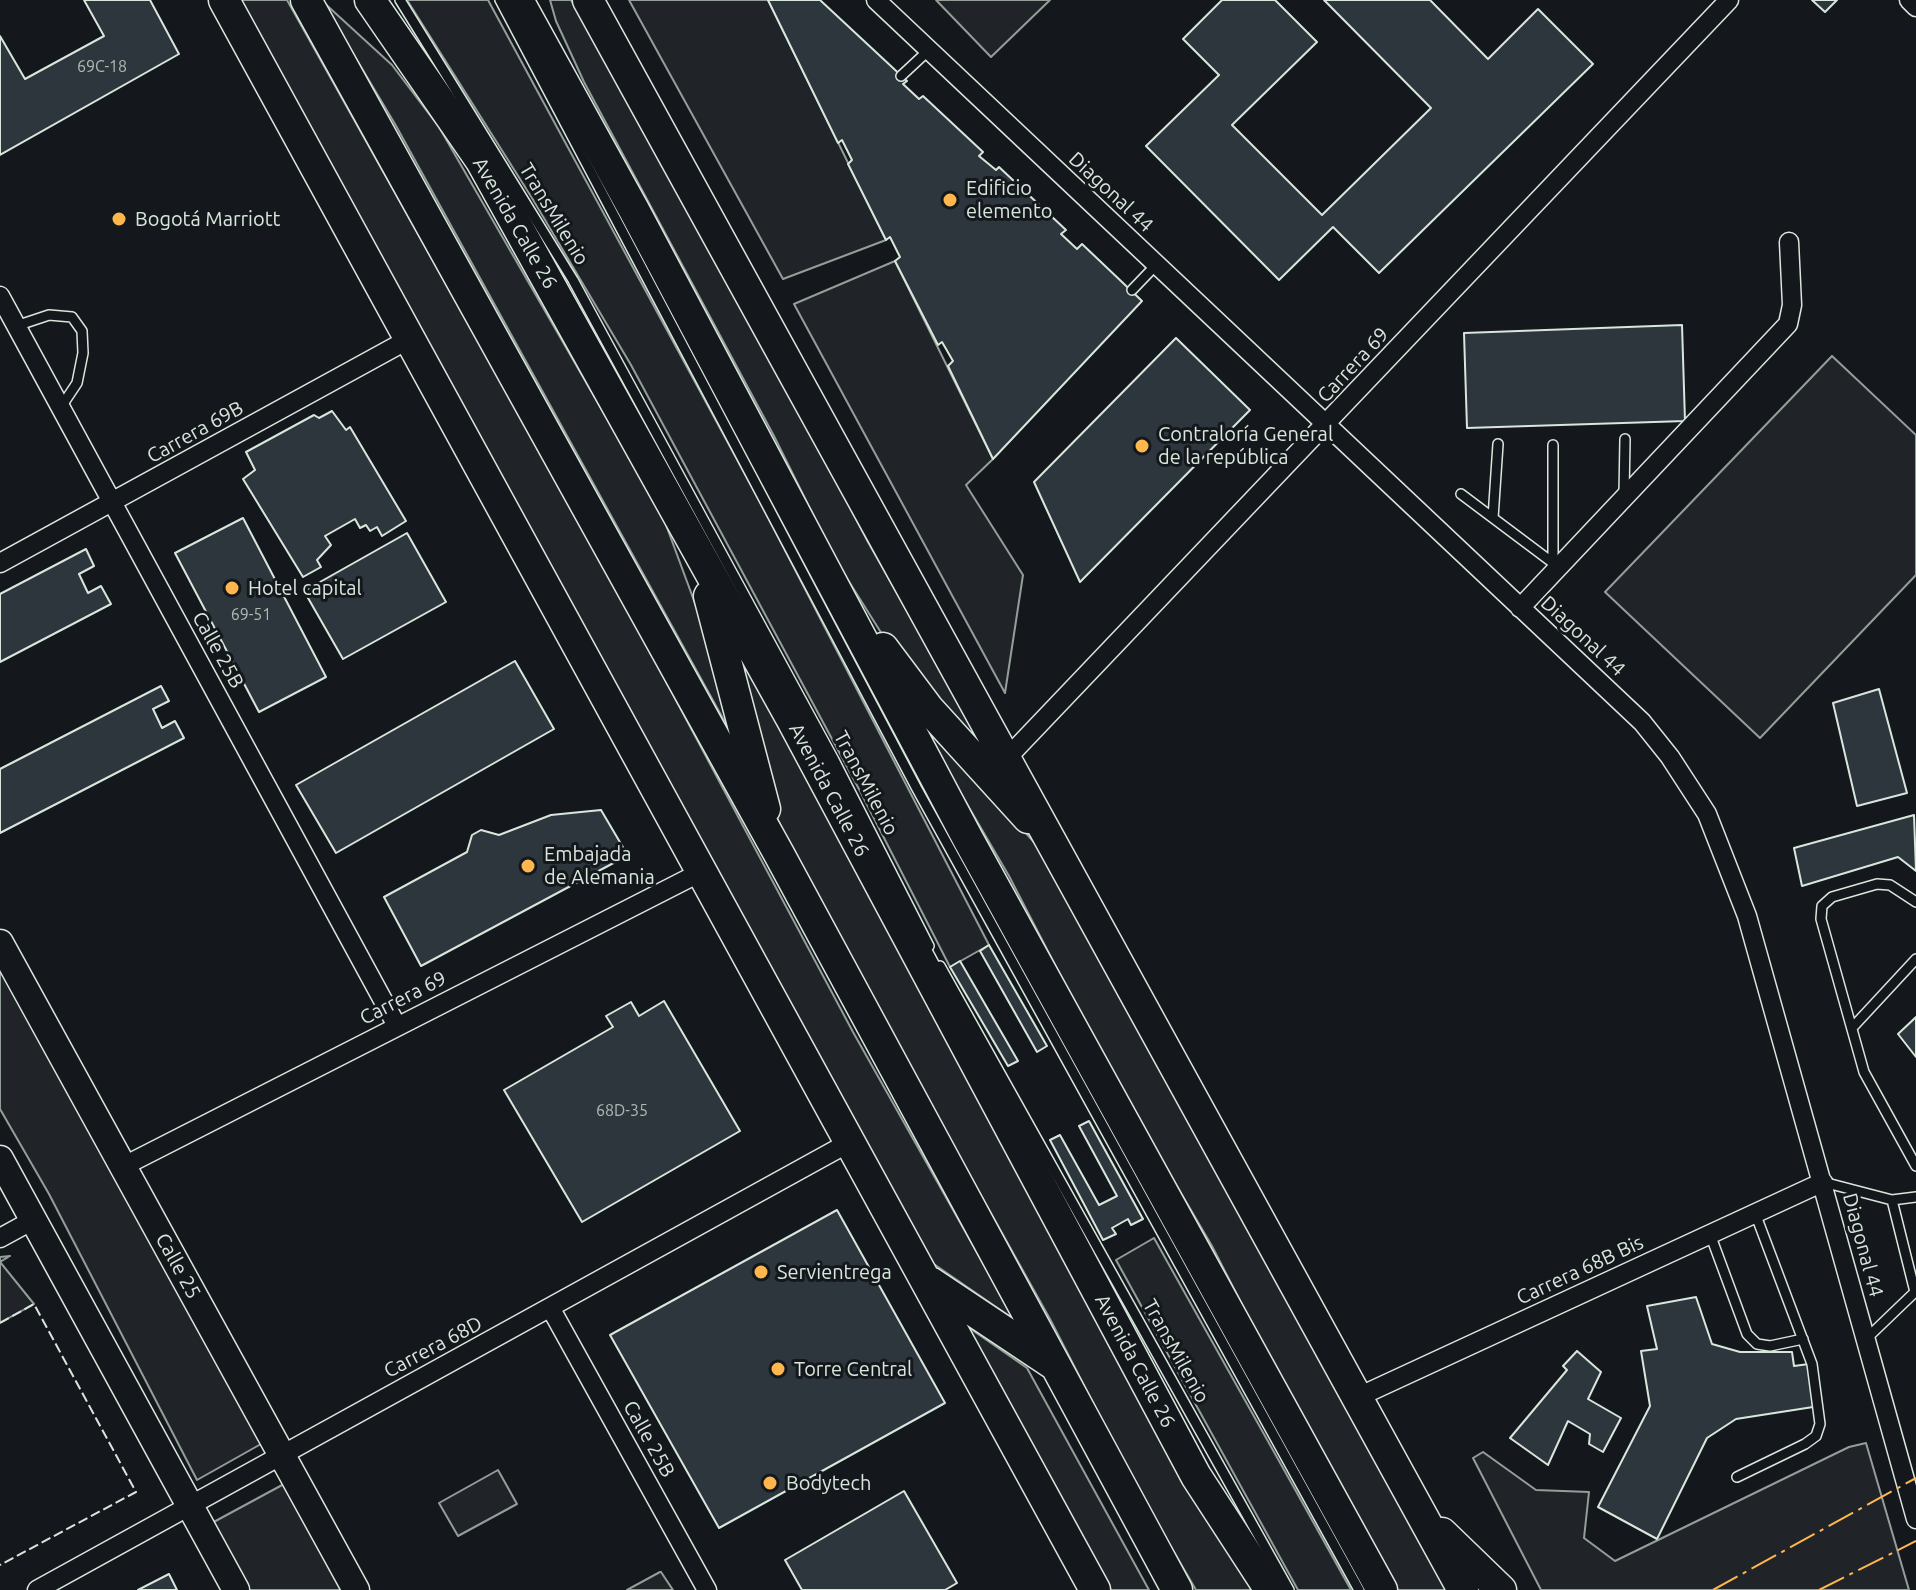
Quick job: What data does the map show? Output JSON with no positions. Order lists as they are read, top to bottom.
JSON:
{
  "streets": {
    "main road": ["Avenida Calle 26"],
    "street": [
      "Diagonal 44",
      "Carrera 69",
      "Carrera 69B",
      "Calle 25B",
      "Calle 25",
      "Carrera 68B Bis",
      "Carrera 68D"
    ],
    "lane": ["TransMilenio"]
  },
  "crossings": [
    ["Diagonal 44", "Carrera 69"],
    ["Diagonal 44", "Carrera 68B Bis"],
    ["Carrera 69", "Calle 25B"],
    ["Carrera 69", "Calle 25"],
    ["Carrera 69B", "Calle 25B"],
    ["Calle 25B", "Carrera 68D"],
    ["Calle 25", "Carrera 68D"]
  ],
  "places": [
    "Edificio elemento",
    "Bogotá Marriott",
    "Contraloría General de la república",
    "Hotel capital",
    "Embajada de Alemania",
    "Servientrega",
    "Torre Central",
    "Bodytech"
  ],
  "house_numbers": ["69C-18", "69-51", "68D-35"]
}
